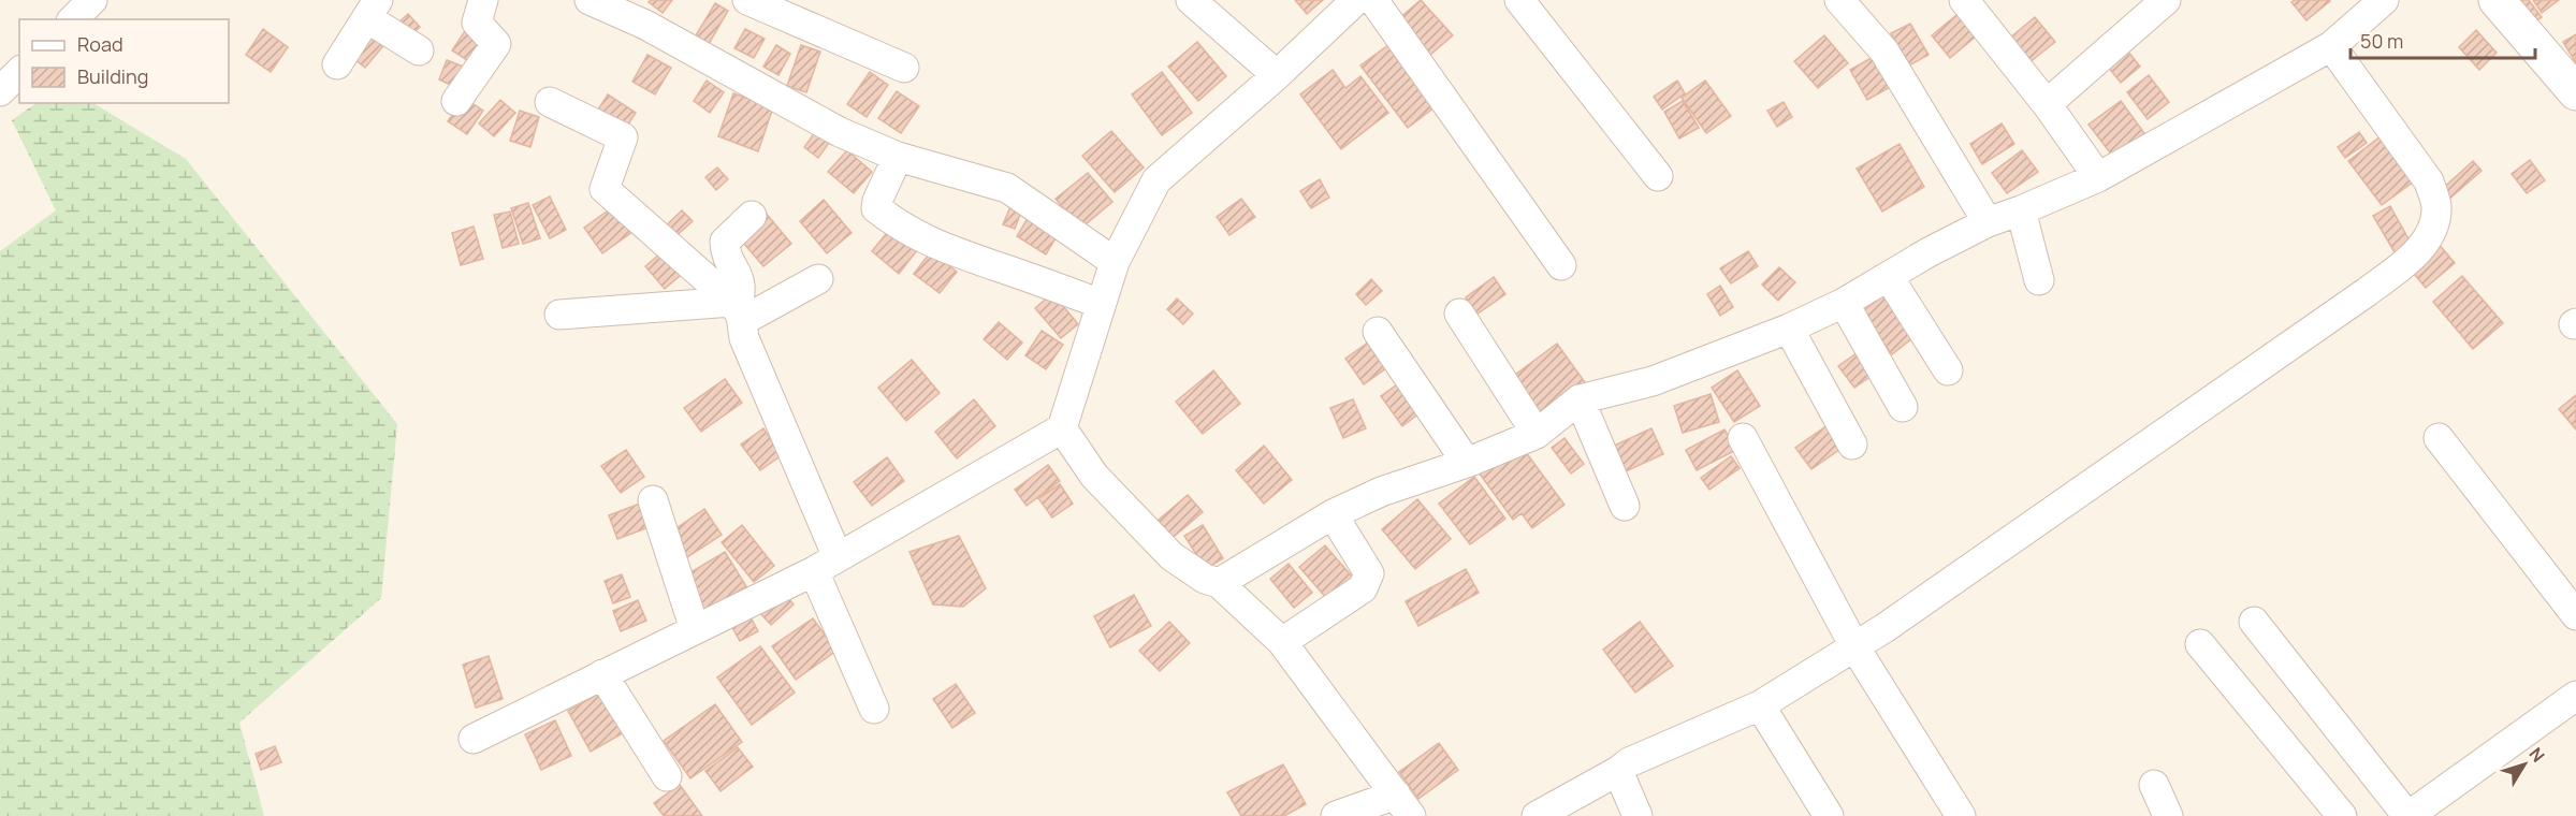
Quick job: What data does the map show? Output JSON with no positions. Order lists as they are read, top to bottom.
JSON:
{
  "legend": ["Road", "Building"],
  "scale_bar": "50 m",
  "north": "top right"
}
